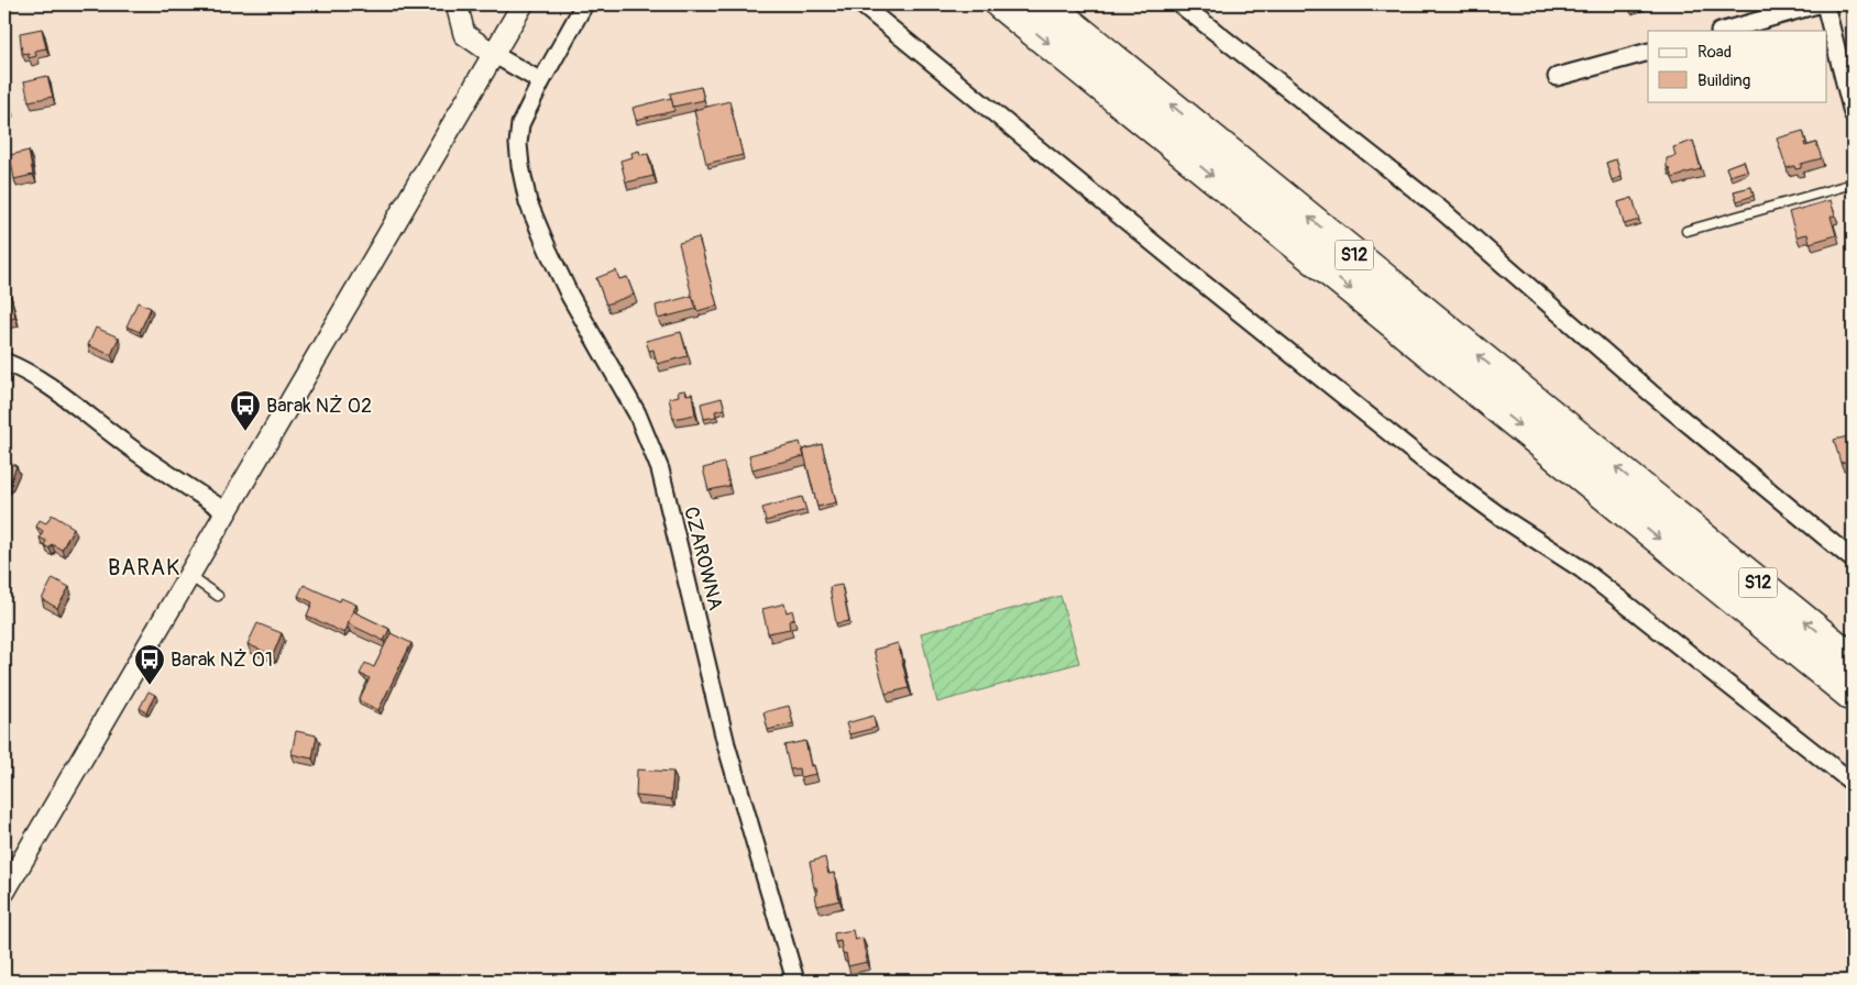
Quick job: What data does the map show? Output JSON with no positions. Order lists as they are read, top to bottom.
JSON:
{
  "streets": {
    "highway": ["S12"],
    "street": ["CZAROWNA"]
  },
  "districts": ["BARAK"],
  "places": {
    "bus stop": ["Barak NŻ 02", "Barak NŻ 01"]
  },
  "legend": ["Road", "Building"]
}
